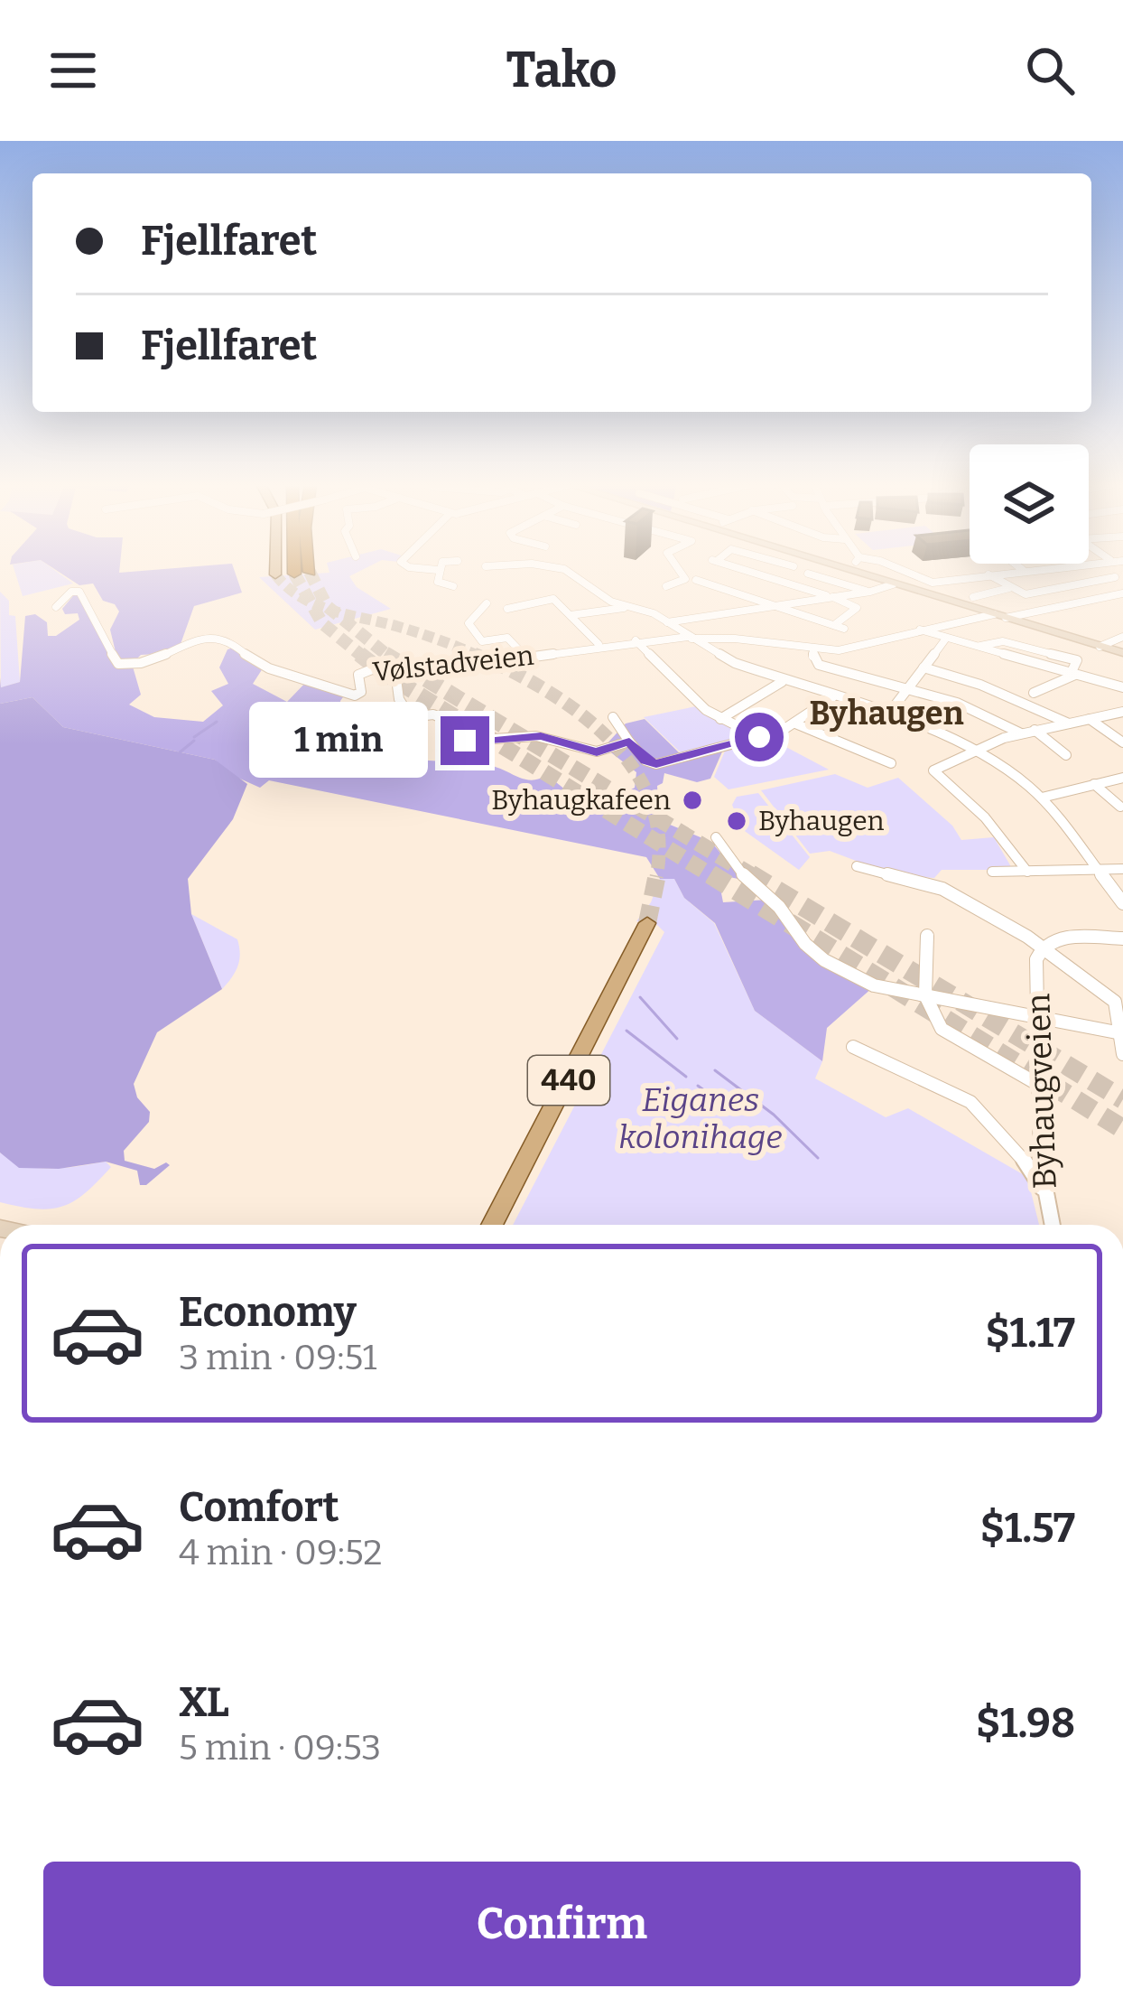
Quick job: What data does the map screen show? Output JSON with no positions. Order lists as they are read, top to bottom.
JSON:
{
  "streets": {
    "main road": ["440"],
    "street": ["Vølstadveien", "Byhaugveien"]
  },
  "districts": ["Byhaugen"],
  "parks": ["Eiganes kolonihage"],
  "places": ["Byhaugkafeen", "Byhaugen"],
  "page": {
    "header": "Tako",
    "banner": ["Fjellfaret", "Fjellfaret"],
    "bubble": "1 min",
    "list": [
      {
        "name": "Economy",
        "note": "3 min · 09:51",
        "value": "$1.17"
      },
      {
        "name": "Comfort",
        "note": "4 min · 09:52",
        "value": "$1.57"
      },
      {
        "name": "XL",
        "note": "5 min · 09:53",
        "value": "$1.98"
      }
    ],
    "buttons": "Confirm"
  }
}
